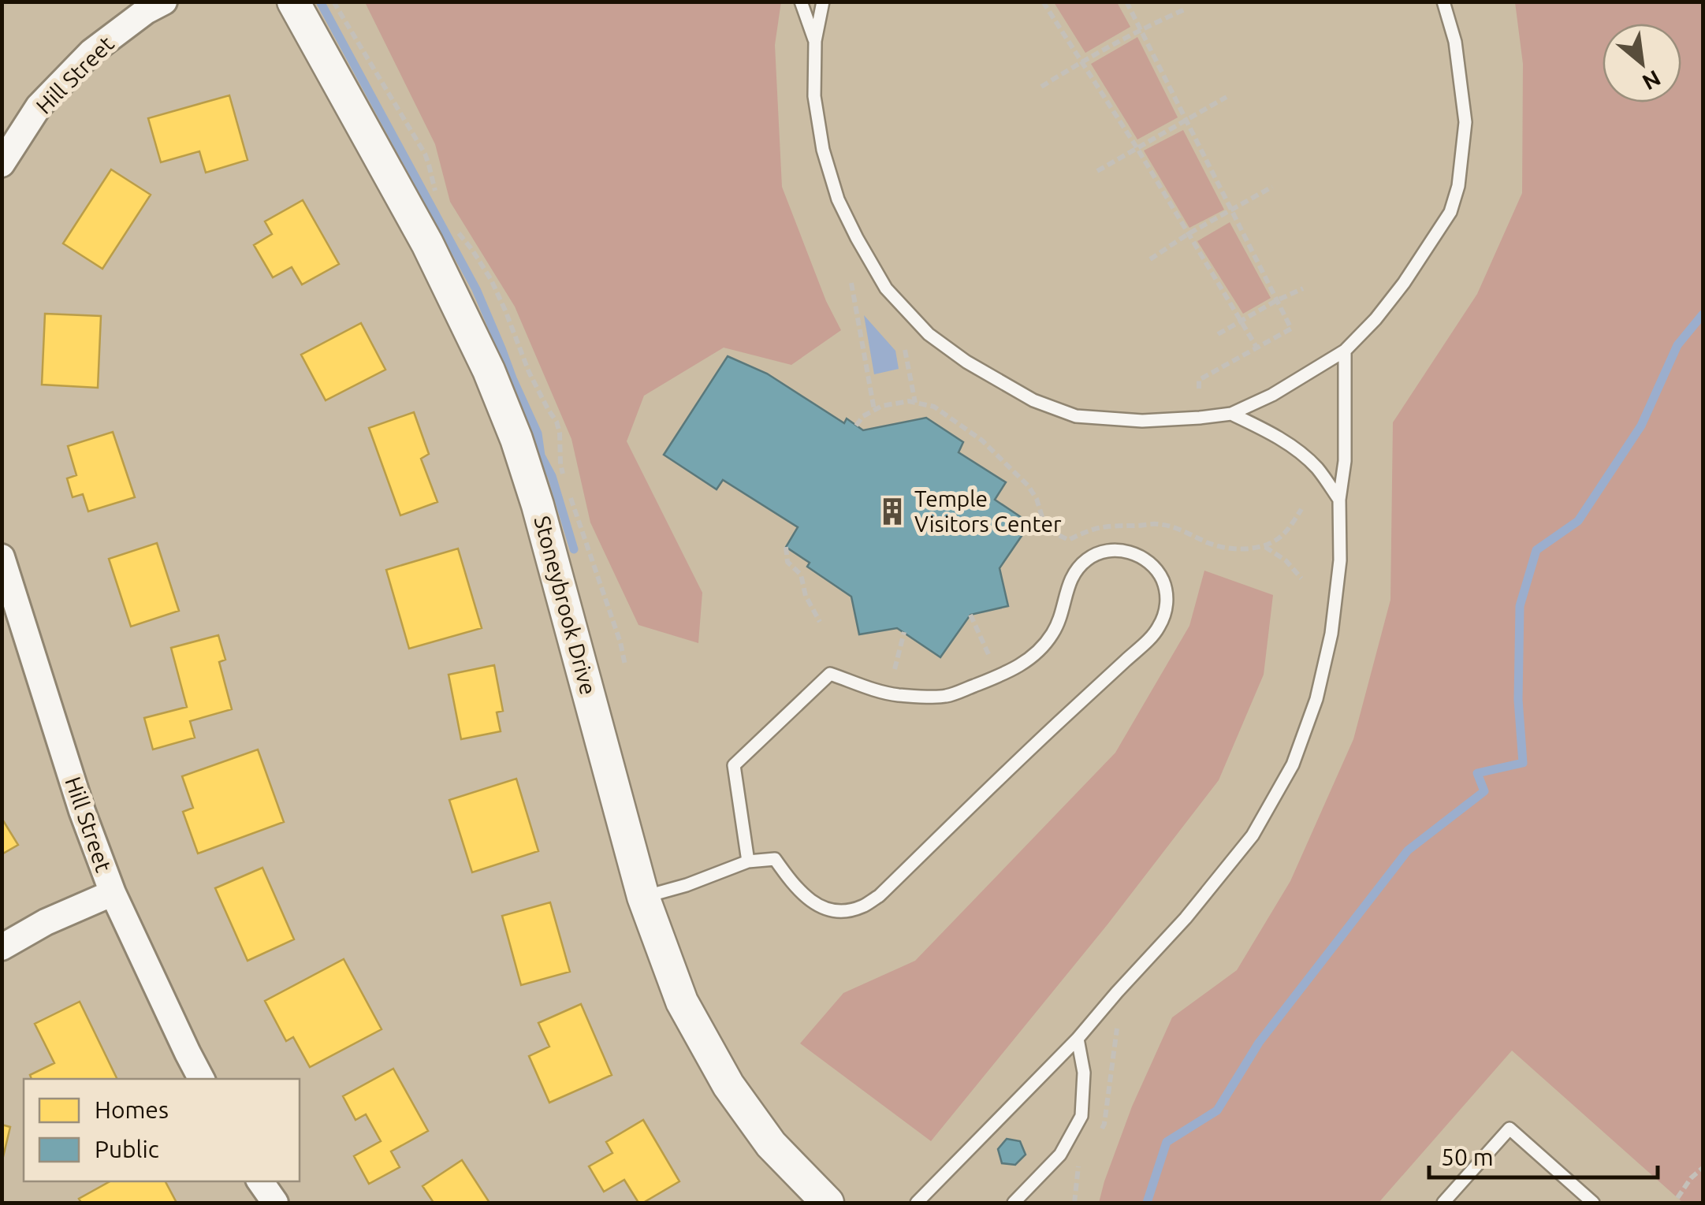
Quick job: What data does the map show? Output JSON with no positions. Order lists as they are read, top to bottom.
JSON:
{
  "streets": {
    "street": ["Hill Street", "Stoneybrook Drive"]
  },
  "places": {
    "building": ["Temple Visitors Center"]
  },
  "legend": ["Homes", "Public"],
  "scale_bar": "50 m",
  "north": "bottom right"
}
